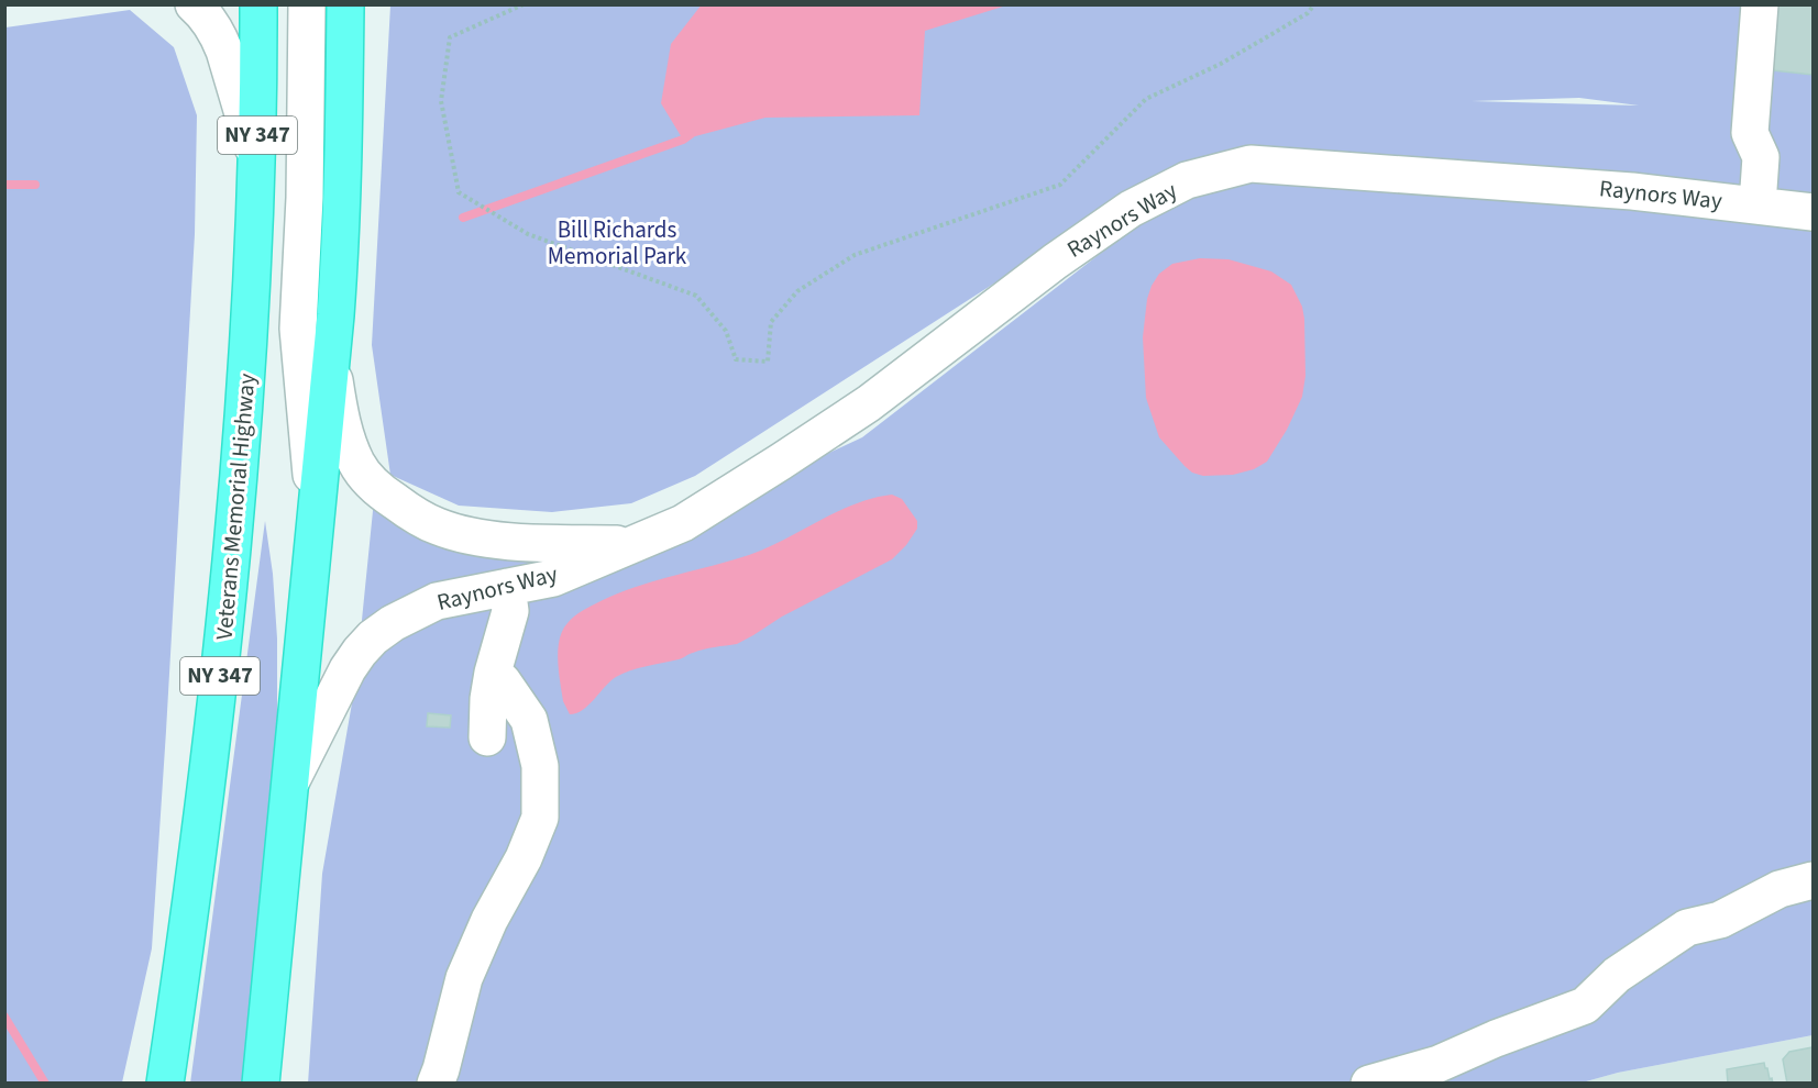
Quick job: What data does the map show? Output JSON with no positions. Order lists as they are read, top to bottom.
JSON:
{
  "streets": {
    "highway": ["NY 347", "Veterans Memorial Highway"],
    "street": ["Raynors Way"]
  },
  "parks": ["Bill Richards Memorial Park"]
}
